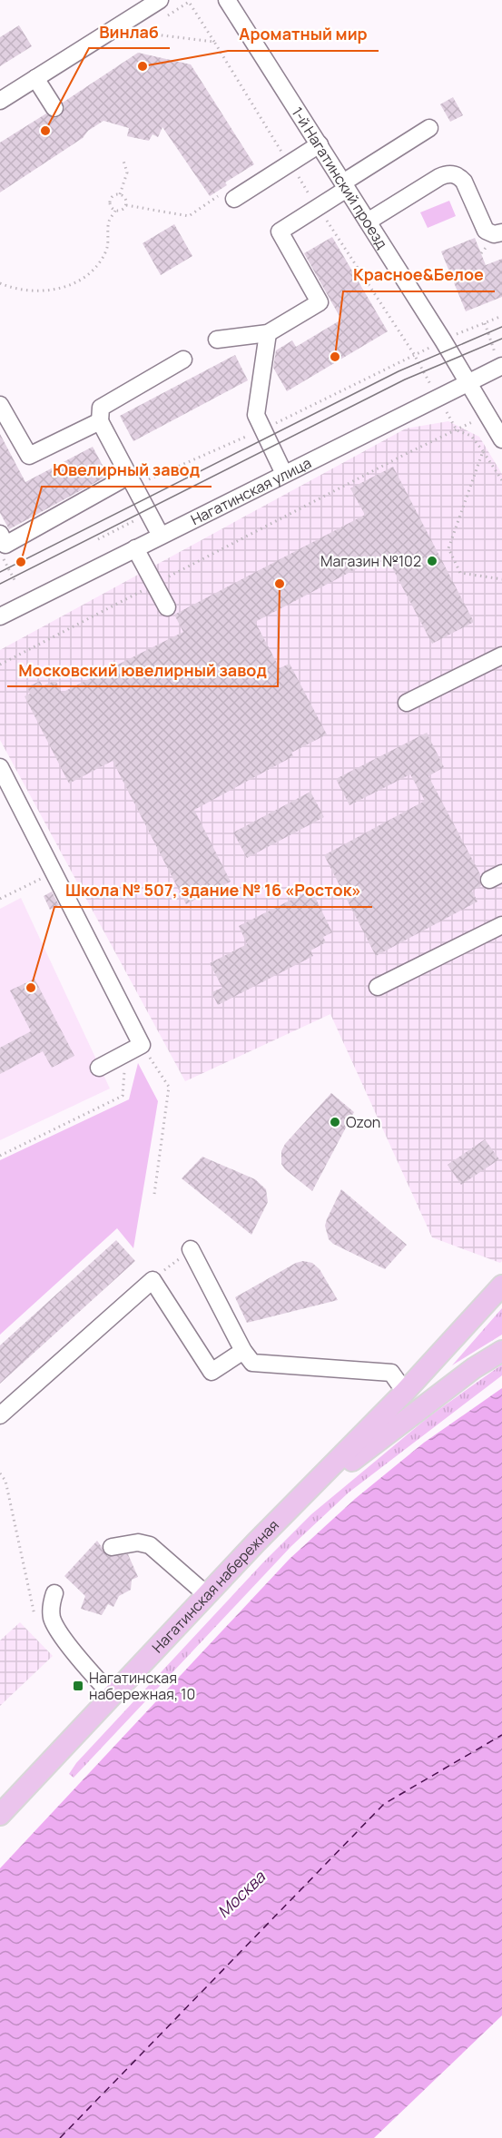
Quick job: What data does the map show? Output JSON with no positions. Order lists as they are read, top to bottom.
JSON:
{
  "streets": {
    "main road": ["Нагатинская набережная"],
    "street": ["1-й Нагатинский проезд", "Нагатинская улица"]
  },
  "crossings": [
    ["1-й Нагатинский проезд", "Нагатинская улица"]
  ],
  "water": ["Москва"],
  "places": {
    "other": [
      "Ароматный мир",
      "Винлаб",
      "Красное&Белое",
      "Магазин №102",
      "Ювелирный завод",
      "Московский ювелирный завод",
      "Школа № 507, здание № 16 «Росток»",
      "Ozon"
    ],
    "transit": ["Нагатинская набережная, 10"]
  }
}
